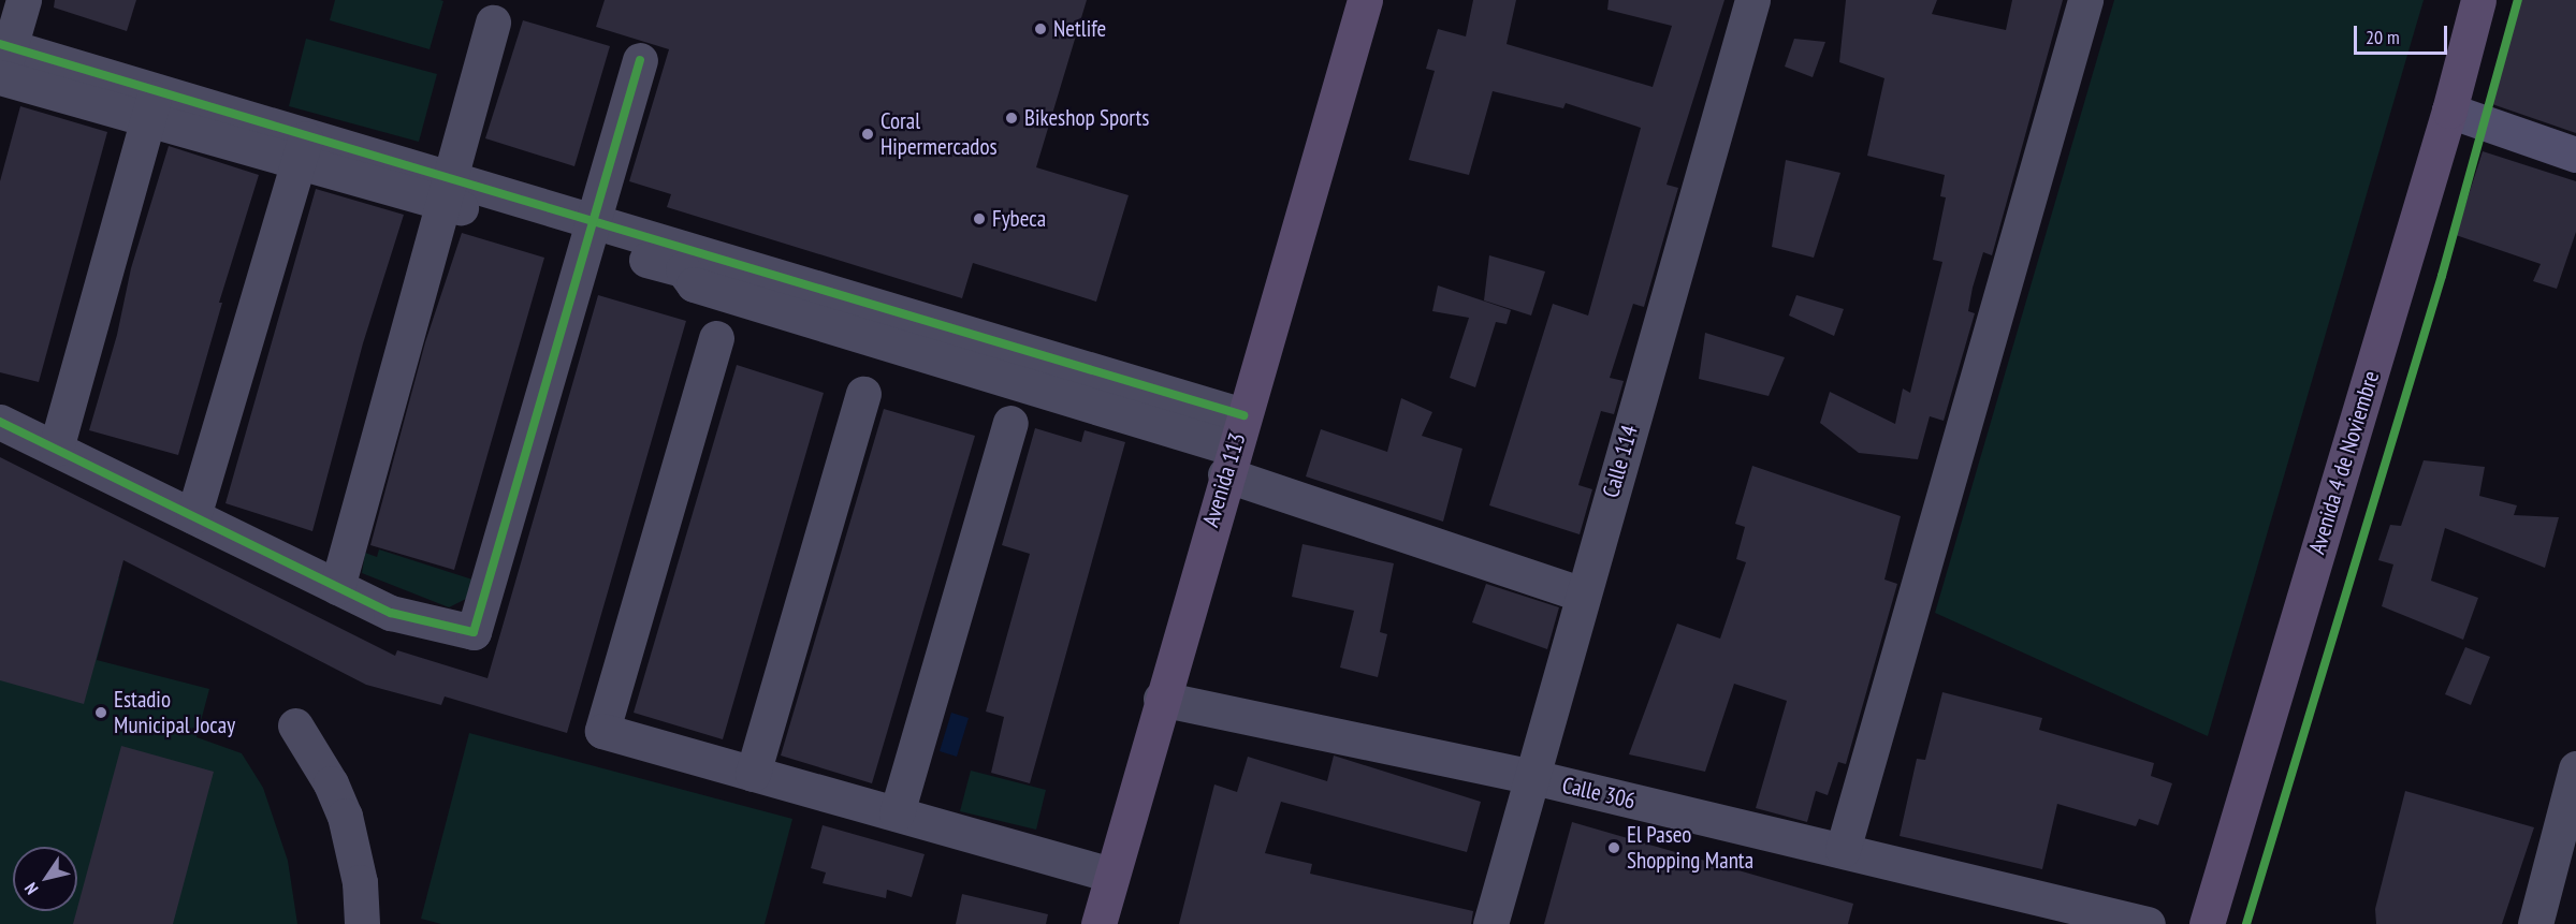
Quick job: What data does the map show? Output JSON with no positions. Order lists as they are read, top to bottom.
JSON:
{
  "streets": {
    "main road": ["Avenida 4 de Noviembre", "Avenida 113"],
    "street": ["Calle 114", "Calle 306"]
  },
  "crossings": [
    ["Calle 114", "Calle 306"],
    ["Avenida 113", "Calle 306"]
  ],
  "places": [
    "Netlife",
    "Bikeshop Sports",
    "Coral Hipermercados",
    "Fybeca",
    "Estadio Municipal Jocay",
    "El Paseo Shopping Manta"
  ],
  "scale_bar": "20 m",
  "north": "bottom left"
}
